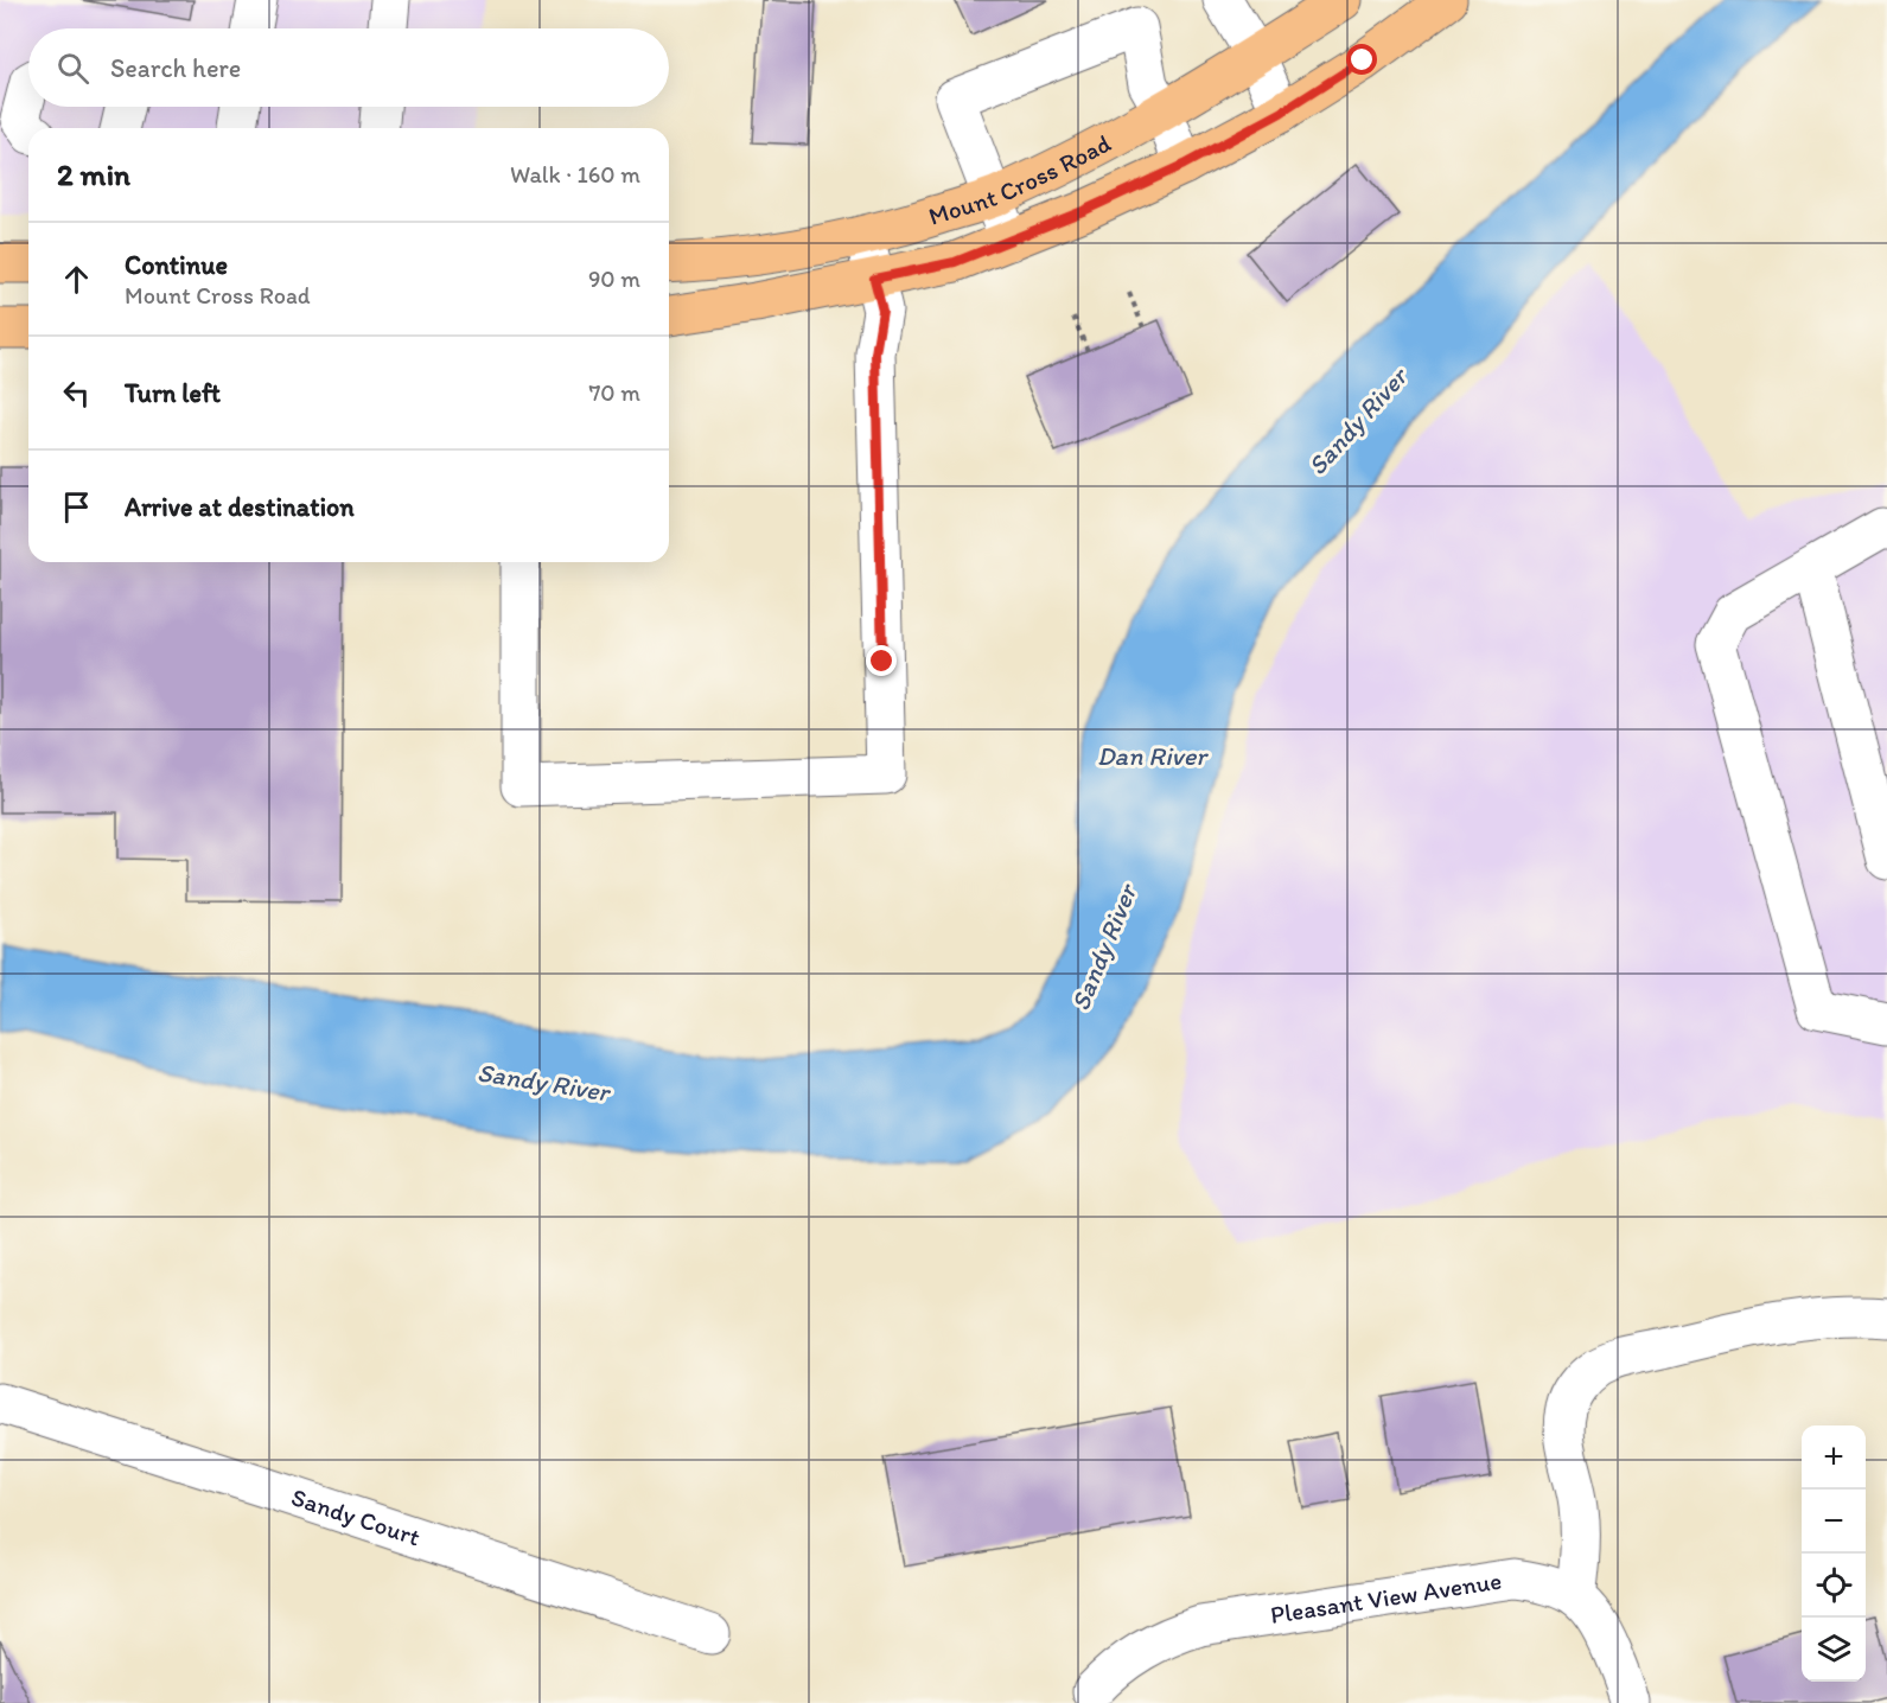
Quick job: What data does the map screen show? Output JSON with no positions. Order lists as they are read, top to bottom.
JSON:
{
  "streets": {
    "main road": ["Mount Cross Road"],
    "street": ["Sandy Court", "Pleasant View Avenue"]
  },
  "water": ["Sandy River", "Dan River"],
  "page": {
    "search": "Search here",
    "heading": ["2 min", "Walk · 160 m"],
    "list": [
      ["Continue", "Mount Cross Road", "90 m"],
      ["Turn left", "70 m"],
      "Arrive at destination"
    ],
    "map_buttons": ["+", "−"]
  }
}
